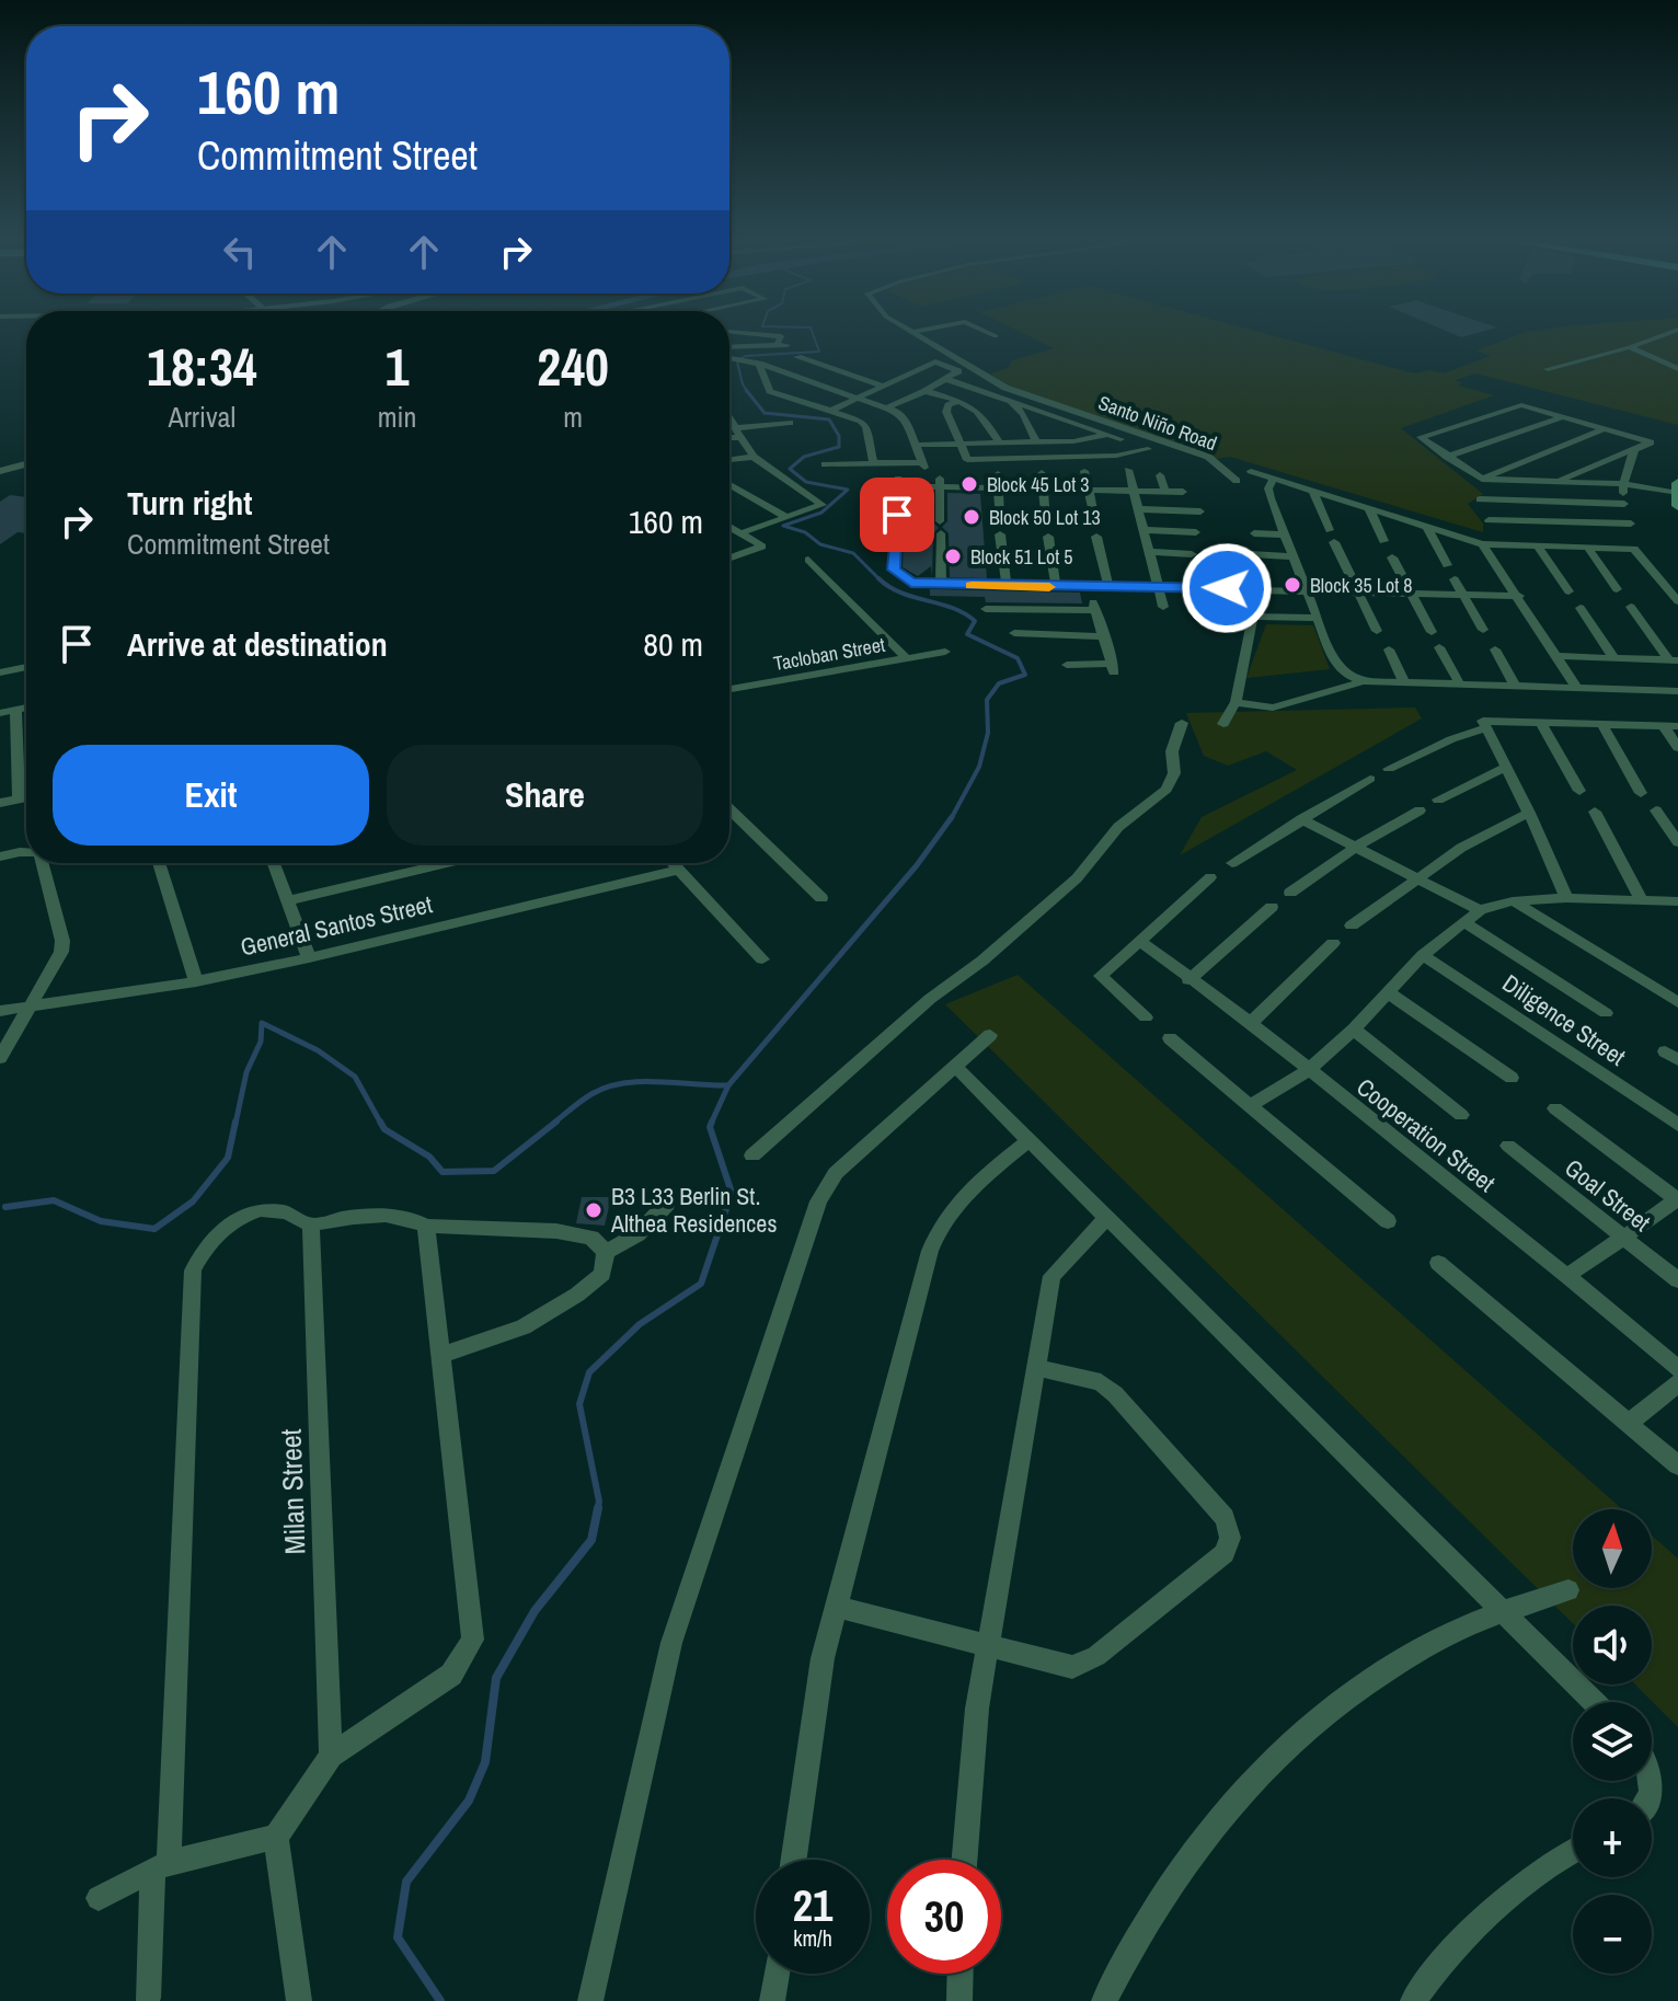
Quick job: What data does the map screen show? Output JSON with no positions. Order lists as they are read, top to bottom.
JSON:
{
  "streets": {
    "street": [
      "Santo Niño Road",
      "Tacloban Street",
      "General Santos Street",
      "Diligence Street",
      "Cooperation Street",
      "Goal Street",
      "Milan Street"
    ]
  },
  "places": [
    "Block 45 Lot 3",
    "Block 50 Lot 13",
    "Block 51 Lot 5",
    "Block 35 Lot 8",
    "B3 L33 Berlin St. Althea Residences"
  ],
  "north": "top",
  "page": {
    "turn": ["160 m", "Commitment Street"],
    "eta": [
      "18:34",
      "Arrival",
      "1",
      "min",
      "240",
      "m"
    ],
    "list": [
      {
        "name": "Turn right",
        "note": "Commitment Street",
        "value": "160 m"
      },
      {
        "name": "Arrive at destination",
        "value": "80 m"
      }
    ],
    "buttons": ["Exit", "Share"],
    "map_buttons": ["+", "−"],
    "speed": "21 km/h",
    "limit": "30"
  }
}
